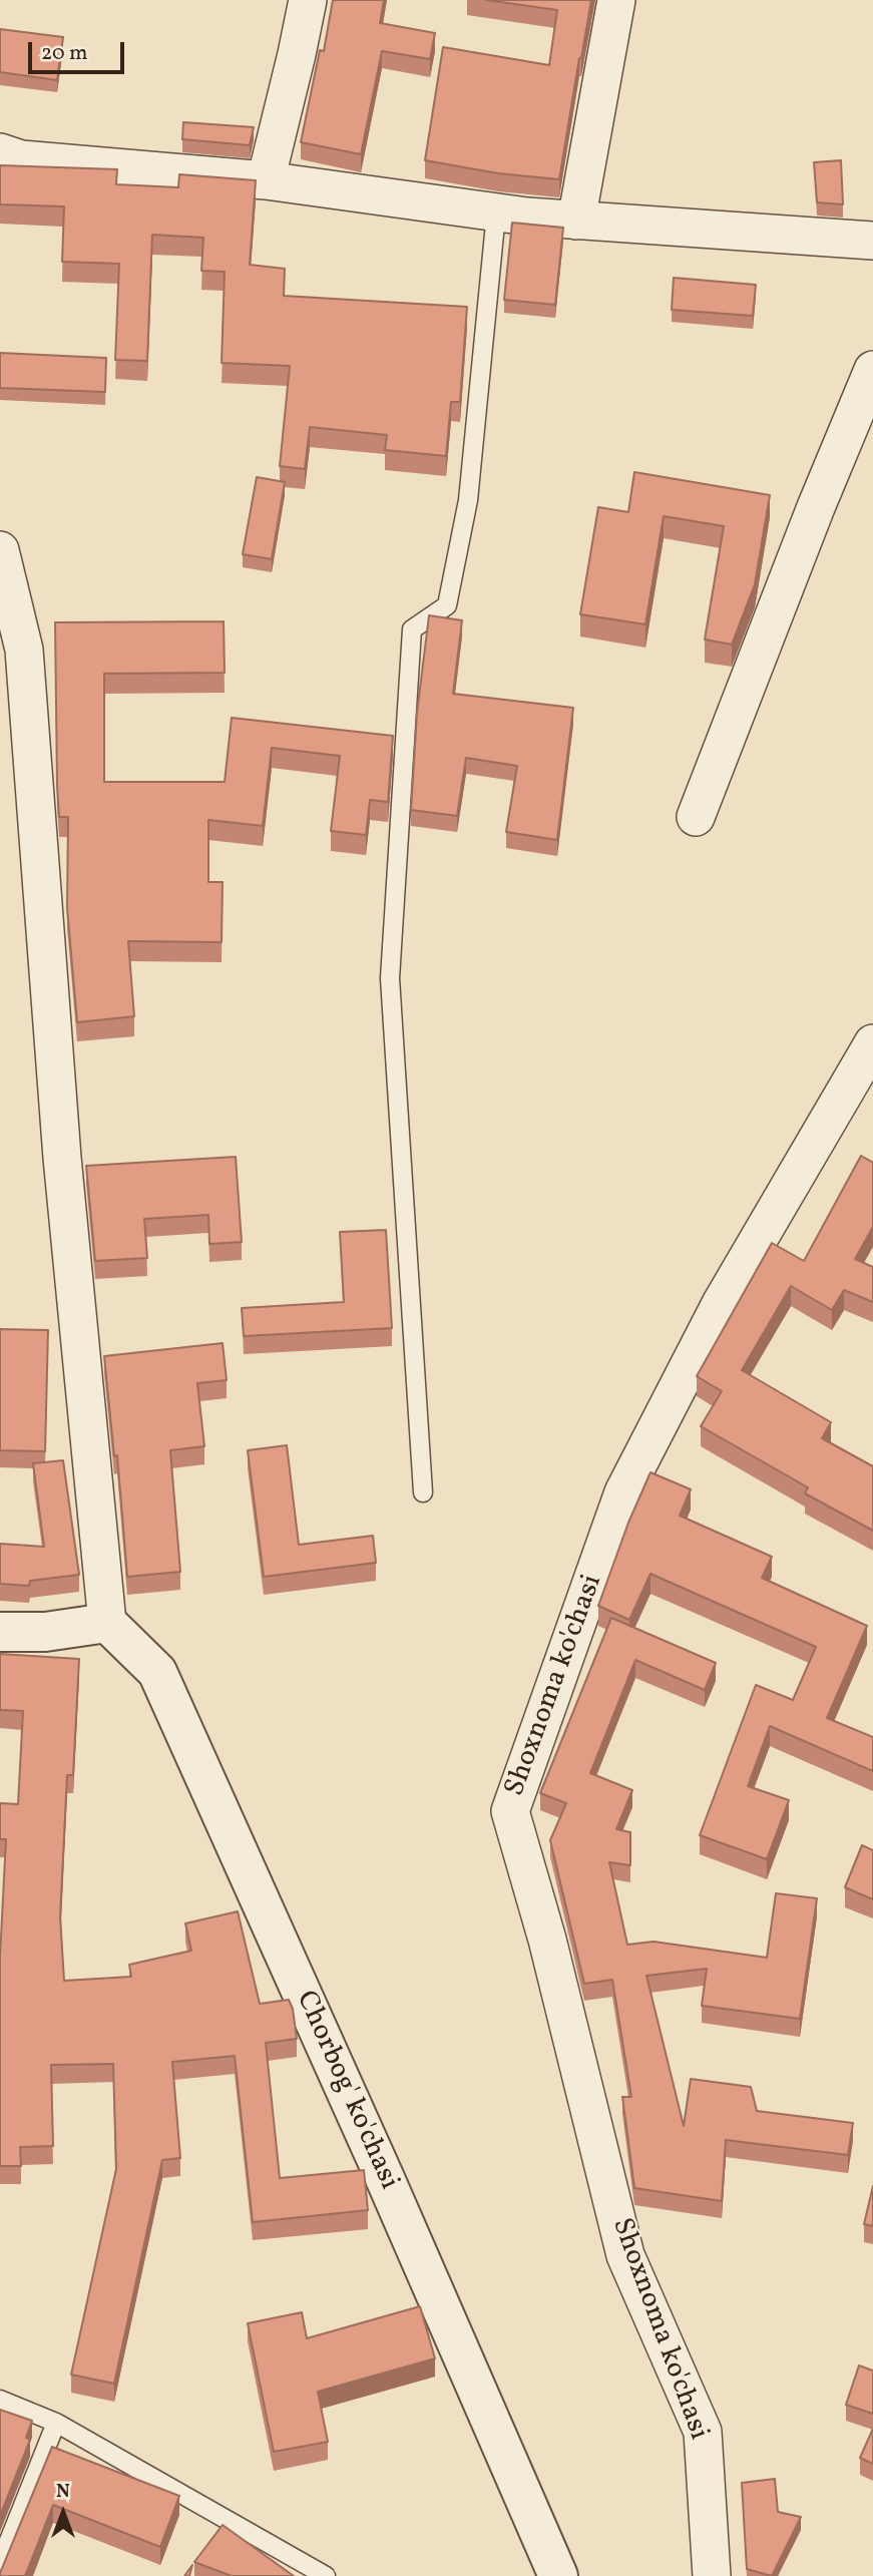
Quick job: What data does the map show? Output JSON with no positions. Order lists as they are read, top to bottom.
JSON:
{
  "streets": {
    "street": ["Shoxnoma ko'chasi", "Chorbog' ko'chasi"]
  },
  "scale_bar": "20 m",
  "north": "top"
}
